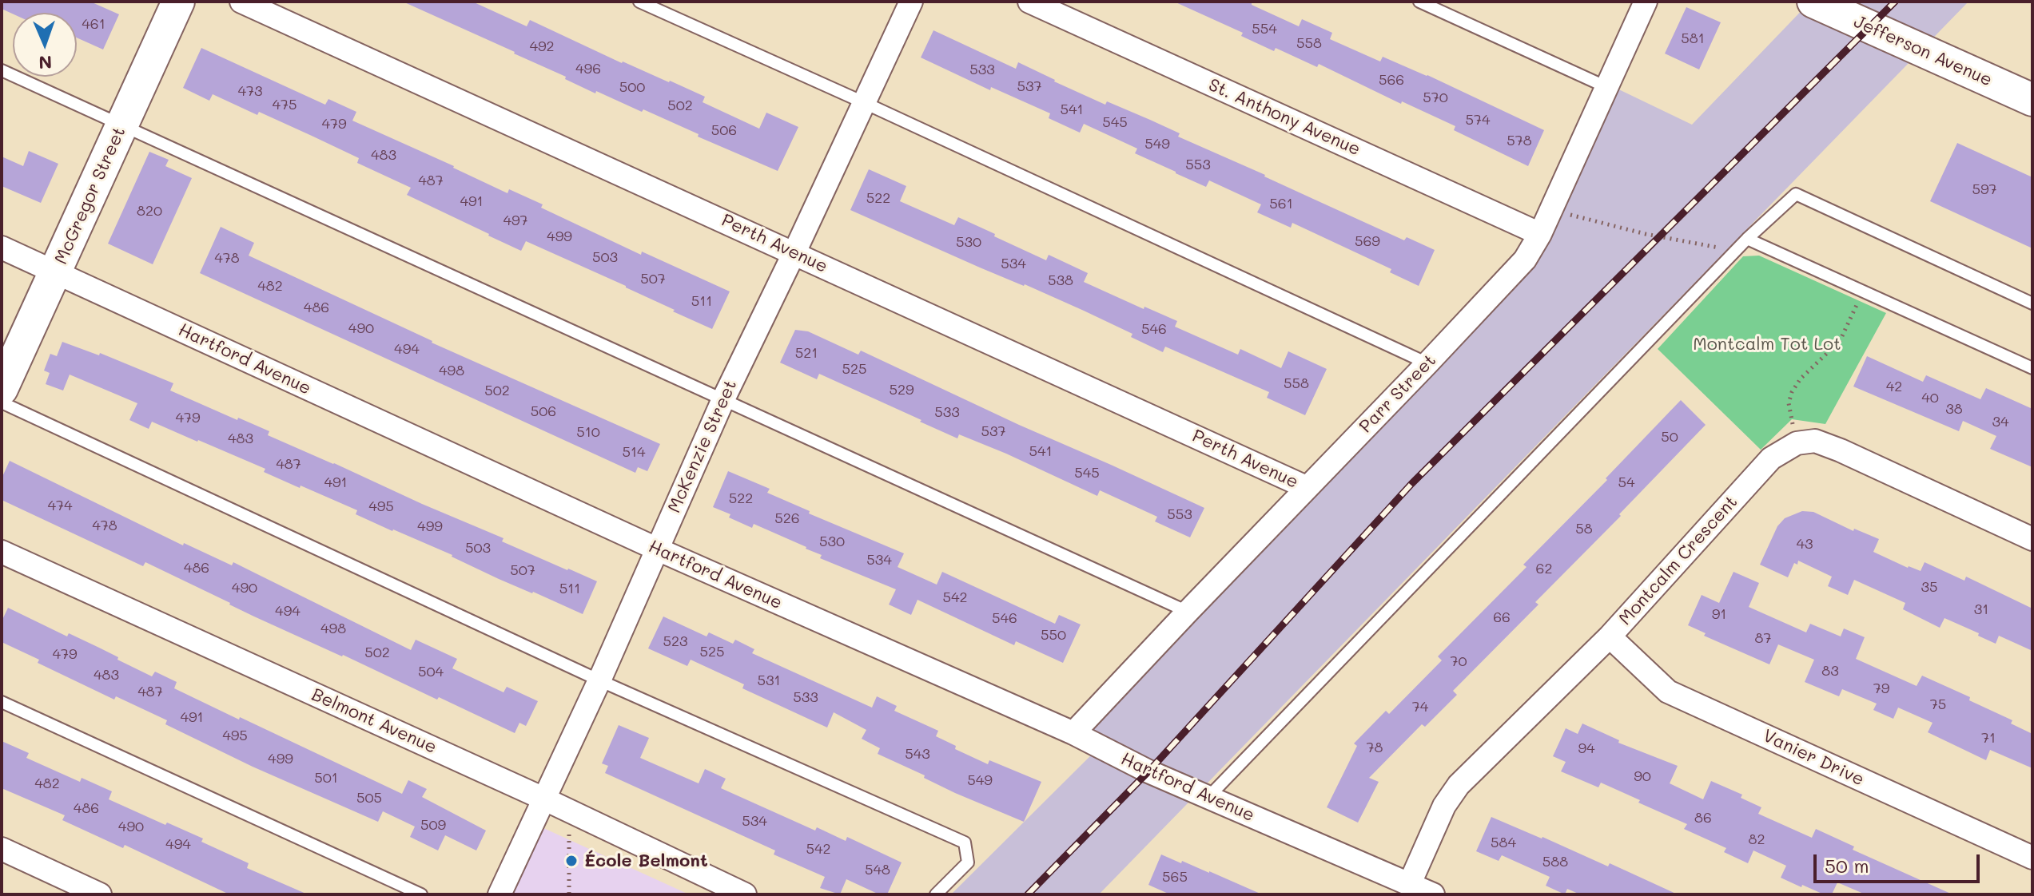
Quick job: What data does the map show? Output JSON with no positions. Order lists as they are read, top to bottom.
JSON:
{
  "streets": {
    "main road": ["Jefferson Avenue", "McGregor Street"],
    "street": [
      "St. Anthony Avenue",
      "Perth Avenue",
      "Hartford Avenue",
      "Parr Street",
      "McKenzie Street",
      "Montcalm Crescent",
      "Belmont Avenue",
      "Vanier Drive"
    ]
  },
  "crossings": [
    ["St. Anthony Avenue", "Parr Street"],
    ["McGregor Street", "Hartford Avenue"],
    ["Perth Avenue", "Parr Street"],
    ["Perth Avenue", "McKenzie Street"],
    ["Hartford Avenue", "Parr Street"],
    ["Hartford Avenue", "McKenzie Street"],
    ["Hartford Avenue", "Montcalm Crescent"],
    ["McKenzie Street", "Belmont Avenue"],
    ["Montcalm Crescent", "Vanier Drive"]
  ],
  "parks": ["Montcalm Tot Lot"],
  "places": ["École Belmont"],
  "house_numbers": [
    "461",
    "554",
    "581",
    "558",
    "492",
    "496",
    "533",
    "566",
    "537",
    "500",
    "473",
    "570",
    "475",
    "502",
    "541",
    "574",
    "545",
    "479",
    "506",
    "578",
    "549",
    "483",
    "553",
    "487",
    "597",
    "522",
    "491",
    "561",
    "820",
    "497",
    "499",
    "569",
    "530",
    "503",
    "478",
    "534",
    "507",
    "538",
    "482",
    "511",
    "486",
    "490",
    "546",
    "494",
    "521",
    "525",
    "498",
    "558",
    "42",
    "529",
    "502",
    "40",
    "38",
    "506",
    "533",
    "479",
    "34",
    "537",
    "510",
    "50",
    "483",
    "541",
    "514",
    "487",
    "545",
    "491",
    "54",
    "522",
    "474",
    "495",
    "553",
    "526",
    "478",
    "499",
    "58",
    "530",
    "43",
    "503",
    "534",
    "486",
    "62",
    "507",
    "35",
    "490",
    "511",
    "542",
    "31",
    "494",
    "91",
    "66",
    "546",
    "498",
    "550",
    "87",
    "523",
    "525",
    "502",
    "479",
    "70",
    "83",
    "504",
    "483",
    "531",
    "79",
    "487",
    "533",
    "75",
    "74",
    "491",
    "495",
    "71",
    "78",
    "94",
    "543",
    "499",
    "90",
    "501",
    "549",
    "482",
    "505",
    "486",
    "86",
    "534",
    "509",
    "490",
    "82",
    "584",
    "494",
    "542",
    "588",
    "548",
    "565"
  ],
  "scale_bar": "50 m",
  "north": "bottom"
}
